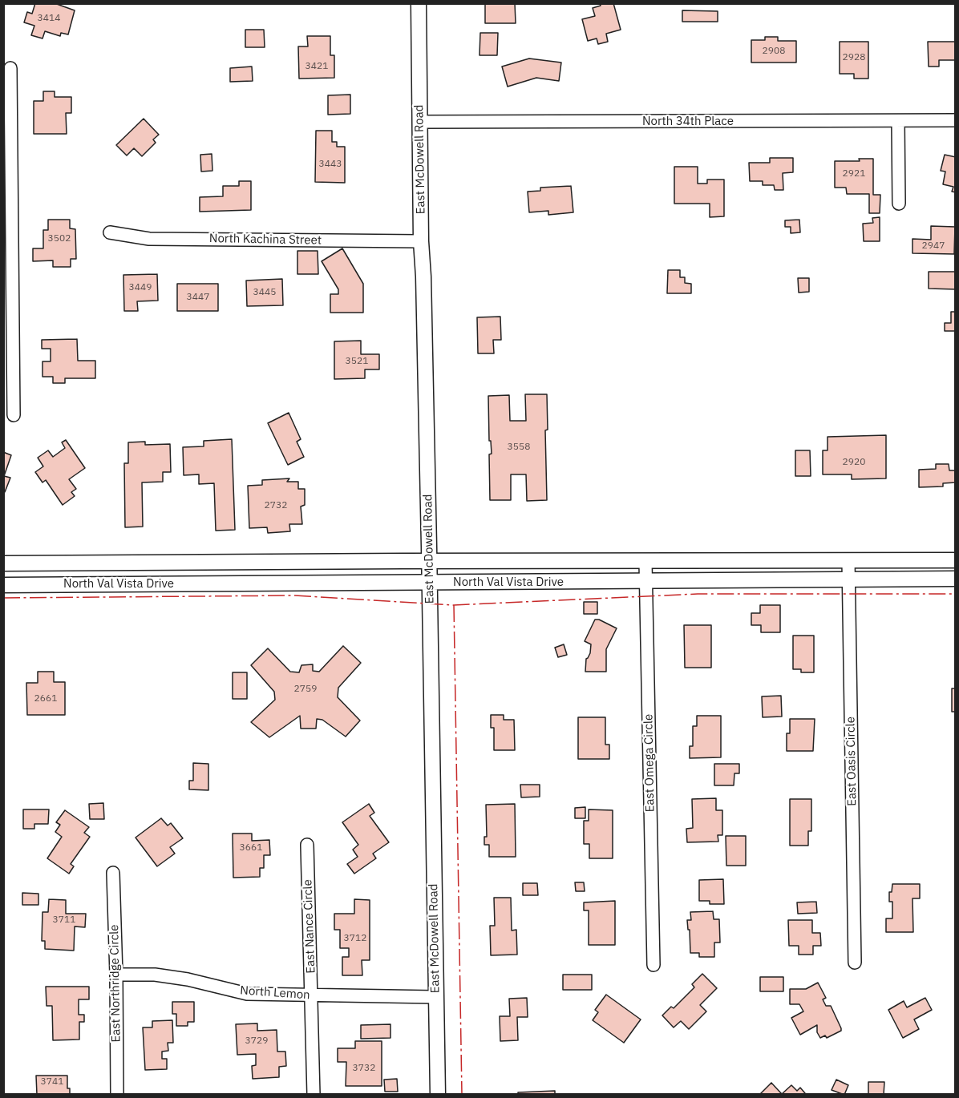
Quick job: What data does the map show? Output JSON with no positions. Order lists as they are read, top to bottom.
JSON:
{
  "streets": {
    "main road": ["East McDowell Road", "North Val Vista Drive"],
    "street": [
      "North 34th Place",
      "North Kachina Street",
      "East Oasis Circle",
      "East Omega Circle",
      "East Nance Circle",
      "East Northridge Circle",
      "North Lemon"
    ]
  },
  "crossings": [
    ["North 34th Place", "East McDowell Road"],
    ["East McDowell Road", "North Kachina Street"],
    ["East McDowell Road", "North Val Vista Drive"],
    ["East McDowell Road", "North Lemon"],
    ["North Val Vista Drive", "East Oasis Circle"],
    ["North Val Vista Drive", "East Omega Circle"],
    ["East Nance Circle", "North Lemon"],
    ["East Northridge Circle", "North Lemon"]
  ],
  "house_numbers": [
    "3414",
    "2908",
    "2928",
    "3421",
    "3443",
    "2921",
    "3502",
    "2947",
    "3449",
    "3445",
    "3447",
    "3521",
    "3558",
    "2920",
    "2732",
    "2759",
    "2661",
    "3661",
    "3711",
    "3712",
    "3729",
    "3732",
    "3741"
  ]
}
